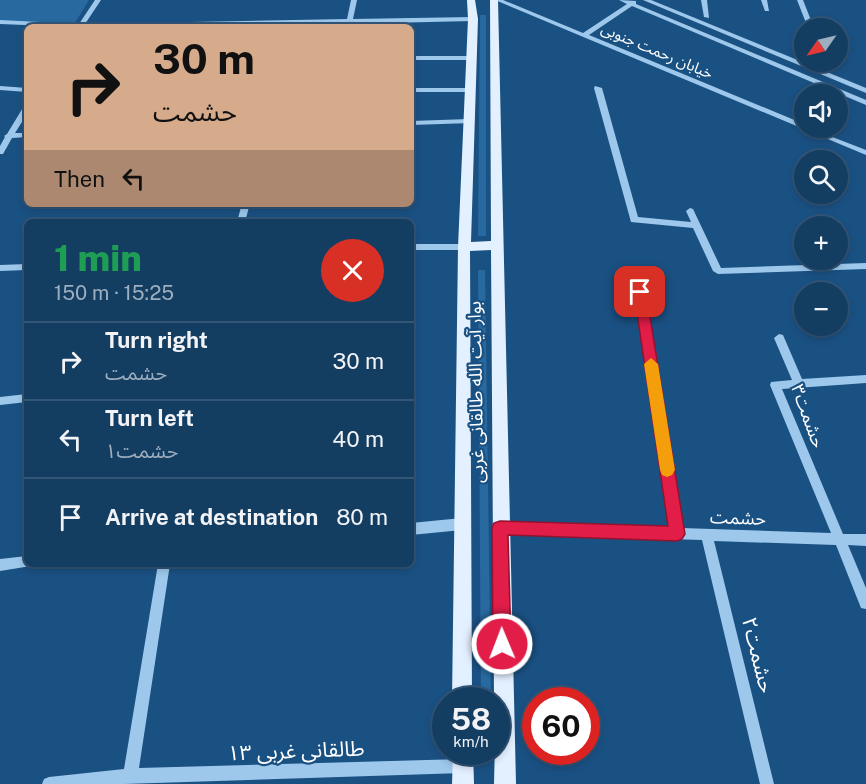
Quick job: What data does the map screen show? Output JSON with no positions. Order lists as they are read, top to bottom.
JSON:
{
  "streets": {
    "main road": ["بوار آیت الله طالقانی غربی"],
    "street": [
      "خیابان رحمت جنوبی",
      "حشمت۳",
      "حشمت",
      "حشمت۲",
      "طالقانی غربی ۱۳"
    ]
  },
  "crossings": [
    ["خیابان رحمت جنوبی", "بوار آیت الله طالقانی غربی"],
    ["بوار آیت الله طالقانی غربی", "حشمت"],
    ["حشمت۳", "حشمت"],
    ["حشمت", "حشمت۲"]
  ],
  "north": "bottom left",
  "page": {
    "map_buttons": ["+", "−"],
    "turn": ["30 m", "حشمت"],
    "then": "Then",
    "heading": ["1 min", "150 m · 15:25"],
    "list": [
      {
        "name": "Turn right",
        "note": "حشمت",
        "value": "30 m"
      },
      {
        "name": "Turn left",
        "note": "حشمت۱",
        "value": "40 m"
      },
      {
        "name": "Arrive at destination",
        "value": "80 m"
      }
    ],
    "speed": "58 km/h",
    "limit": "60"
  }
}
